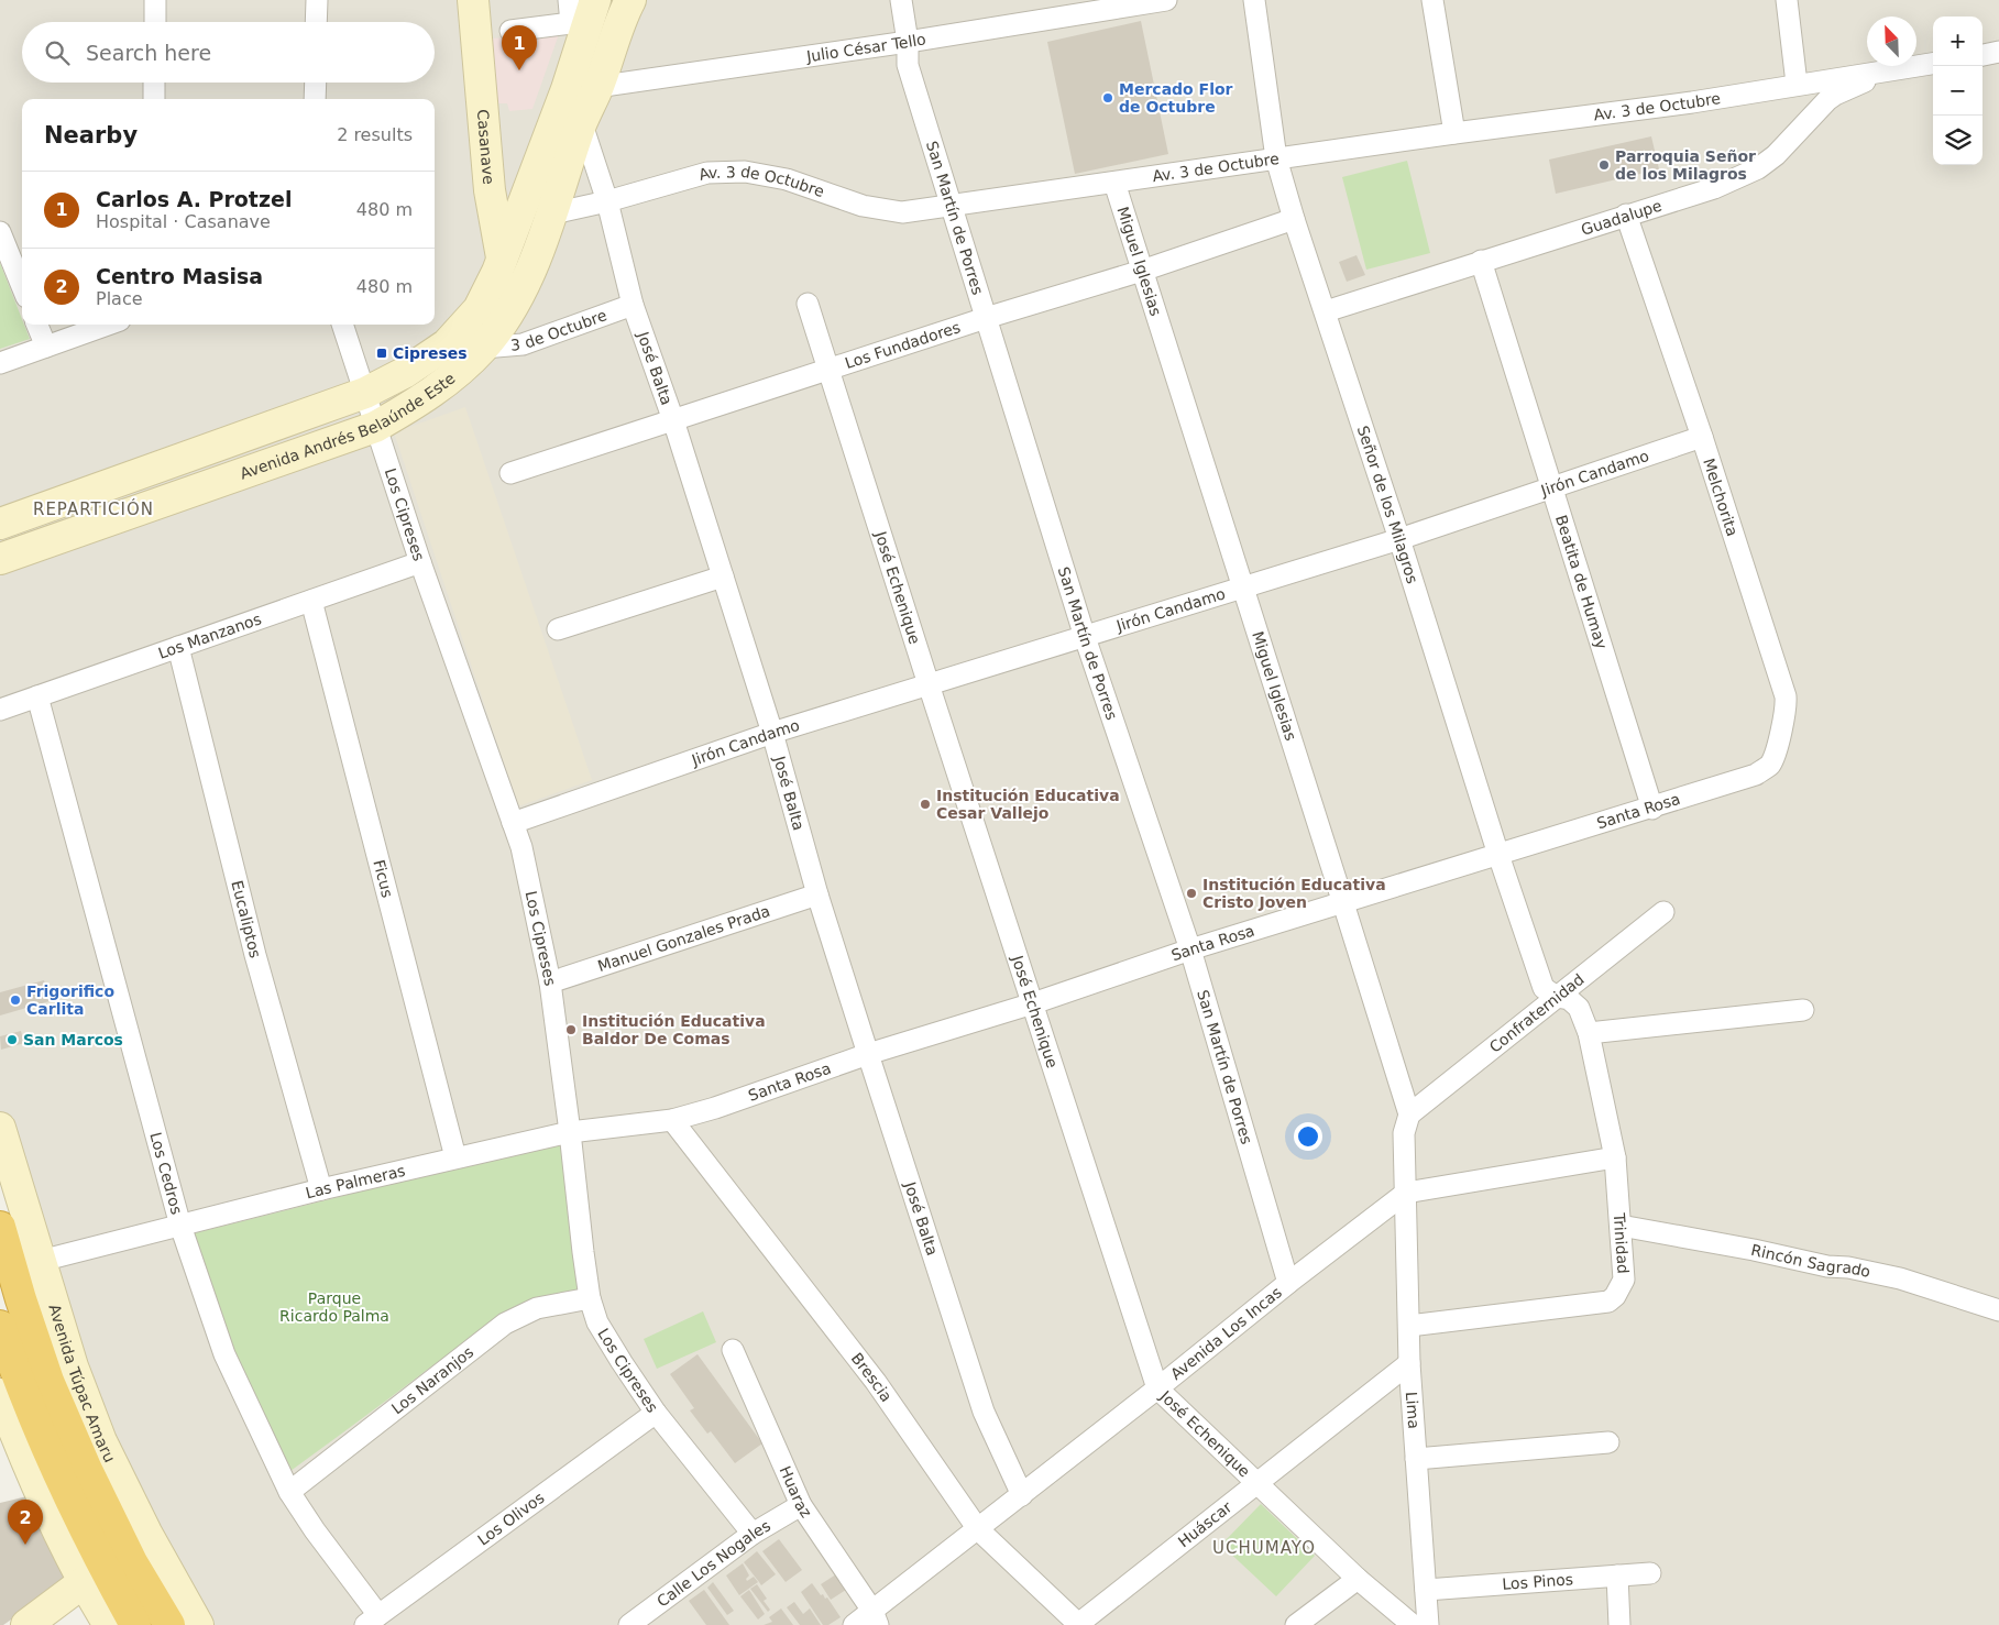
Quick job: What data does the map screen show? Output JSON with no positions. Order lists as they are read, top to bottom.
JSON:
{
  "streets": {
    "highway": ["Avenida Túpac Amaru"],
    "street": [
      "Julio César Tello",
      "Av. 3 de Octubre",
      "Casanave",
      "Guadalupe",
      "San Martín de Porres",
      "Miguel Iglesias",
      "3 de Octubre",
      "Los Fundadores",
      "José Balta",
      "Avenida Andrés Belaúnde Este",
      "Jirón Candamo",
      "Melchorita",
      "Señor de los Milagros",
      "Los Cipreses",
      "Beatita de Humay",
      "José Echenique",
      "Los Manzanos",
      "Santa Rosa",
      "Ficus",
      "Eucaliptos",
      "Manuel Gonzales Prada",
      "Confraternidad",
      "Los Cedros",
      "Las Palmeras",
      "Trinidad",
      "Rincón Sagrado",
      "Avenida Los Incas",
      "Brescia",
      "Los Naranjos",
      "Lima",
      "Huaraz",
      "Los Olivos",
      "Huáscar",
      "Calle Los Nogales",
      "Los Pinos"
    ]
  },
  "crossings": [
    ["Julio César Tello", "San Martín de Porres"],
    ["Julio César Tello", "José Balta"],
    ["Julio César Tello", "Avenida Andrés Belaúnde Este"],
    ["Av. 3 de Octubre", "Guadalupe"],
    ["Av. 3 de Octubre", "San Martín de Porres"],
    ["Av. 3 de Octubre", "Miguel Iglesias"],
    ["Av. 3 de Octubre", "José Balta"],
    ["Av. 3 de Octubre", "Avenida Andrés Belaúnde Este"],
    ["Av. 3 de Octubre", "Señor de los Milagros"],
    ["Casanave", "Avenida Andrés Belaúnde Este"],
    ["Guadalupe", "Melchorita"],
    ["Guadalupe", "Señor de los Milagros"],
    ["Guadalupe", "Beatita de Humay"],
    ["San Martín de Porres", "Los Fundadores"],
    ["San Martín de Porres", "Jirón Candamo"],
    ["San Martín de Porres", "Santa Rosa"],
    ["San Martín de Porres", "Avenida Los Incas"],
    ["Miguel Iglesias", "Los Fundadores"],
    ["Miguel Iglesias", "Jirón Candamo"],
    ["Miguel Iglesias", "Santa Rosa"],
    ["Miguel Iglesias", "Confraternidad"],
    ["Miguel Iglesias", "Avenida Los Incas"],
    ["Miguel Iglesias", "Lima"],
    ["3 de Octubre", "José Balta"],
    ["3 de Octubre", "Avenida Andrés Belaúnde Este"],
    ["Los Fundadores", "José Balta"],
    ["Los Fundadores", "Señor de los Milagros"],
    ["Los Fundadores", "José Echenique"],
    ["José Balta", "Avenida Andrés Belaúnde Este"],
    ["José Balta", "Jirón Candamo"],
    ["José Balta", "Santa Rosa"],
    ["José Balta", "Manuel Gonzales Prada"],
    ["José Balta", "Avenida Los Incas"],
    ["Avenida Andrés Belaúnde Este", "Los Cipreses"],
    ["Jirón Candamo", "Melchorita"],
    ["Jirón Candamo", "Señor de los Milagros"],
    ["Jirón Candamo", "Los Cipreses"],
    ["Jirón Candamo", "Beatita de Humay"],
    ["Jirón Candamo", "José Echenique"],
    ["Melchorita", "Santa Rosa"],
    ["Señor de los Milagros", "Santa Rosa"],
    ["Señor de los Milagros", "Confraternidad"],
    ["Señor de los Milagros", "Trinidad"],
    ["Los Cipreses", "Los Manzanos"],
    ["Los Cipreses", "Manuel Gonzales Prada"],
    ["Los Cipreses", "Las Palmeras"],
    ["Los Cipreses", "Los Naranjos"],
    ["Los Cipreses", "Los Olivos"],
    ["Los Cipreses", "Calle Los Nogales"],
    ["Beatita de Humay", "Santa Rosa"],
    ["José Echenique", "Santa Rosa"],
    ["José Echenique", "Avenida Los Incas"],
    ["José Echenique", "Huáscar"],
    ["Los Manzanos", "Ficus"],
    ["Los Manzanos", "Eucaliptos"],
    ["Los Manzanos", "Los Cedros"],
    ["Santa Rosa", "Las Palmeras"],
    ["Santa Rosa", "Brescia"],
    ["Ficus", "Las Palmeras"],
    ["Eucaliptos", "Las Palmeras"],
    ["Confraternidad", "Trinidad"],
    ["Los Cedros", "Las Palmeras"],
    ["Los Cedros", "Los Naranjos"],
    ["Los Cedros", "Los Olivos"],
    ["Las Palmeras", "Brescia"],
    ["Las Palmeras", "Avenida Túpac Amaru"],
    ["Trinidad", "Rincón Sagrado"],
    ["Trinidad", "Avenida Los Incas"],
    ["Trinidad", "Lima"],
    ["Avenida Los Incas", "Brescia"],
    ["Avenida Los Incas", "Lima"],
    ["Avenida Los Incas", "Huaraz"],
    ["Brescia", "Huáscar"],
    ["Lima", "Huáscar"],
    ["Lima", "Los Pinos"],
    ["Huaraz", "Calle Los Nogales"]
  ],
  "districts": ["REPARTICIÓN", "UCHUMAYO"],
  "parks": ["Parque Ricardo Palma"],
  "places": {
    "other": [
      "Mercado Flor de Octubre",
      "Parroquia Señor de los Milagros",
      "Institución Educativa Cesar Vallejo",
      "Institución Educativa Cristo Joven",
      "Frigorifico Carlita",
      "Institución Educativa Baldor De Comas",
      "San Marcos"
    ],
    "transit": ["Cipreses"]
  },
  "north": "top left",
  "page": {
    "map_buttons": ["+", "−"],
    "search": "Search here",
    "pins": ["1", "2"],
    "heading": ["Nearby", "2 results"],
    "list": [
      {
        "mark": "1",
        "name": "Carlos A. Protzel",
        "note": "Hospital · Casanave",
        "value": "480 m"
      },
      {
        "mark": "2",
        "name": "Centro Masisa",
        "note": "Place",
        "value": "480 m"
      }
    ]
  }
}
